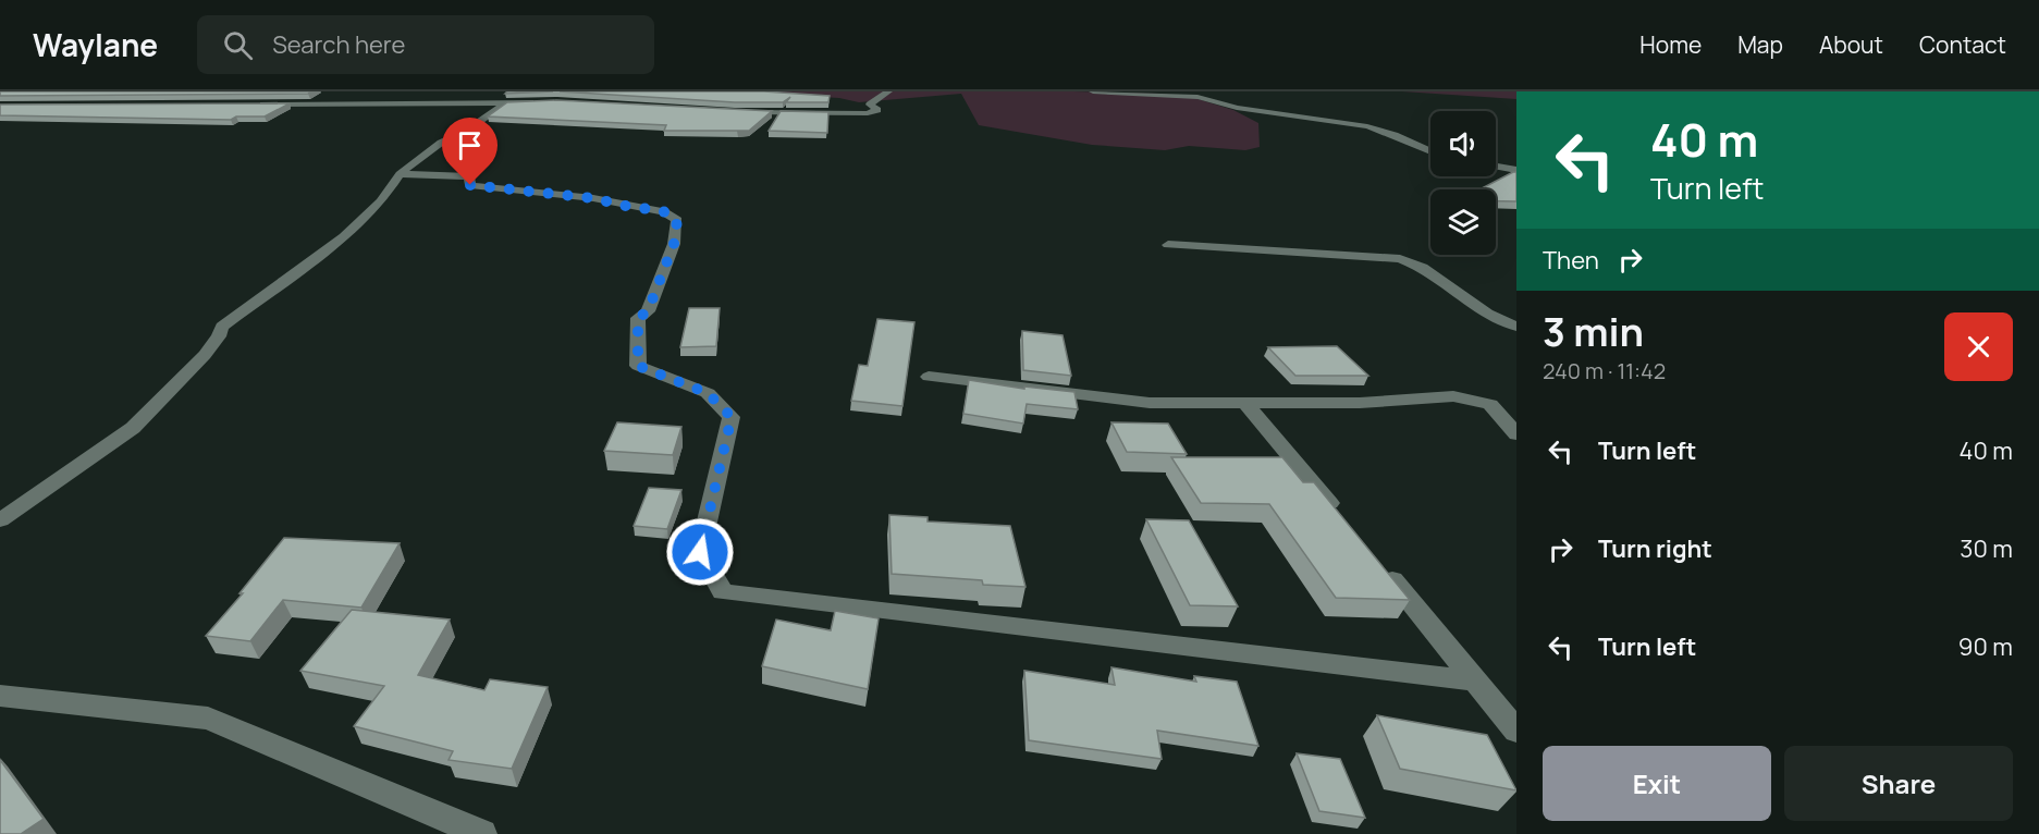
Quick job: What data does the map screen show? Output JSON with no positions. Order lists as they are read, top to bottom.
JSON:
{
  "page": {
    "header": "Waylane",
    "search": "Search here",
    "nav": [
      "Home",
      "Map",
      "About",
      "Contact"
    ],
    "turn": ["40 m", "Turn left"],
    "then": "Then",
    "heading": ["3 min", "240 m · 11:42"],
    "list": [
      {
        "name": "Turn left",
        "value": "40 m"
      },
      {
        "name": "Turn right",
        "value": "30 m"
      },
      {
        "name": "Turn left",
        "value": "90 m"
      }
    ],
    "buttons": ["Exit", "Share"]
  }
}
